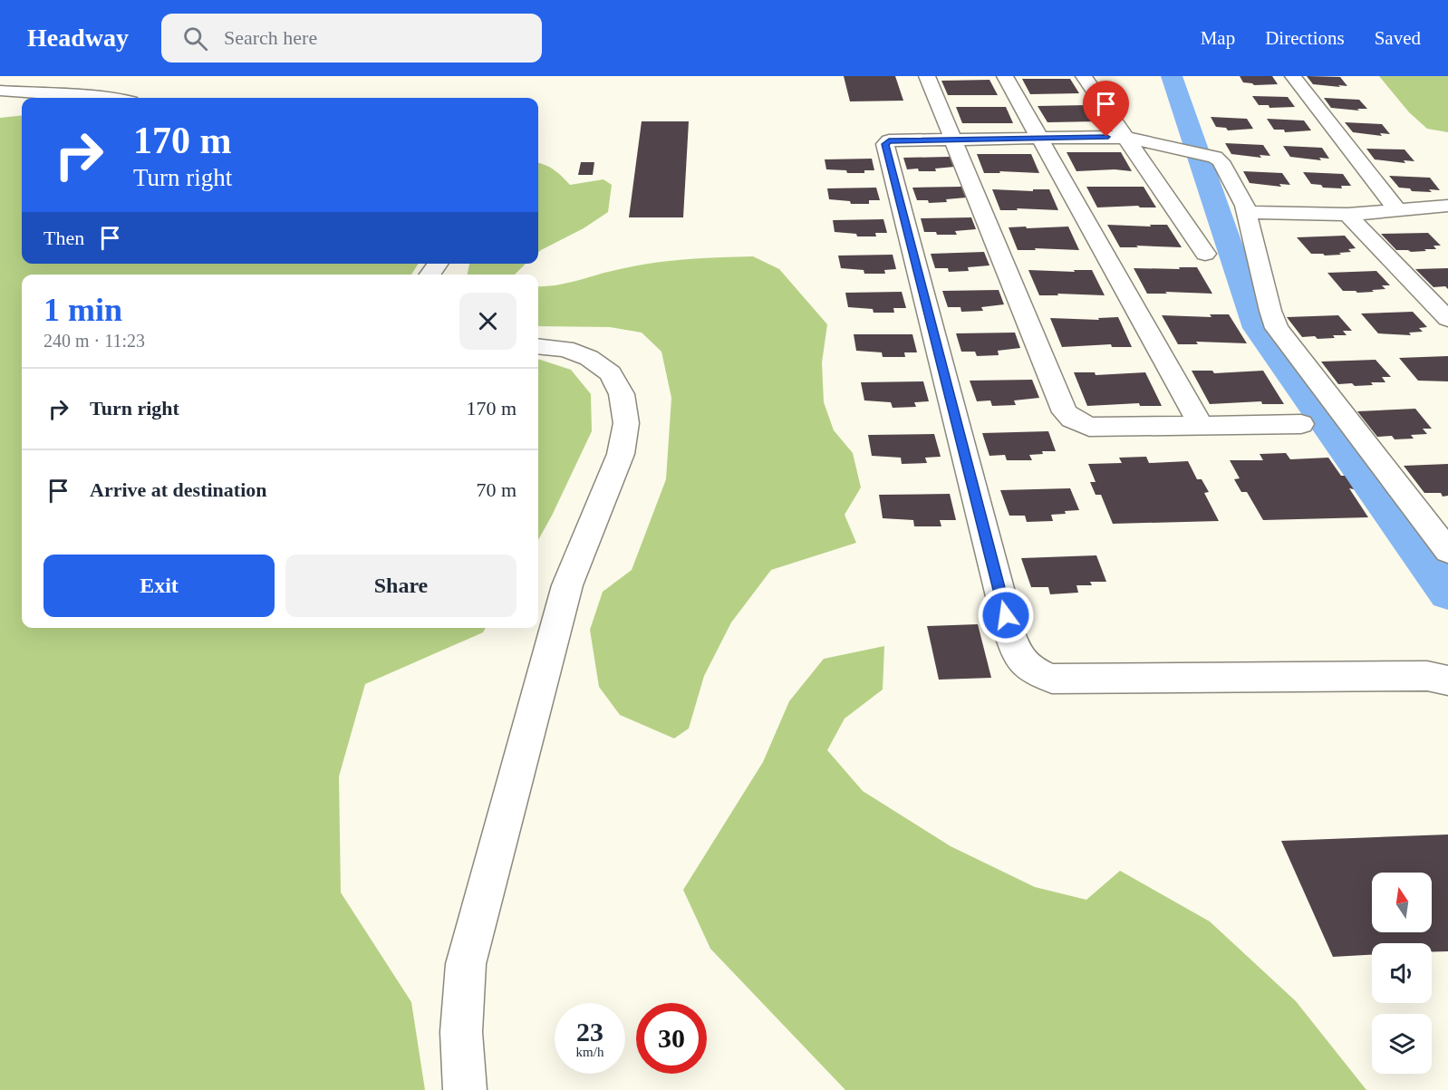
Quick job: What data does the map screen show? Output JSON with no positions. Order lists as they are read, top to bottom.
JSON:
{
  "north": "top",
  "page": {
    "header": "Headway",
    "search": "Search here",
    "nav": ["Map", "Directions", "Saved"],
    "turn": ["170 m", "Turn right"],
    "then": "Then",
    "heading": ["1 min", "240 m · 11:23"],
    "list": [
      {
        "name": "Turn right",
        "value": "170 m"
      },
      {
        "name": "Arrive at destination",
        "value": "70 m"
      }
    ],
    "buttons": ["Exit", "Share"],
    "speed": "23 km/h",
    "limit": "30"
  }
}
